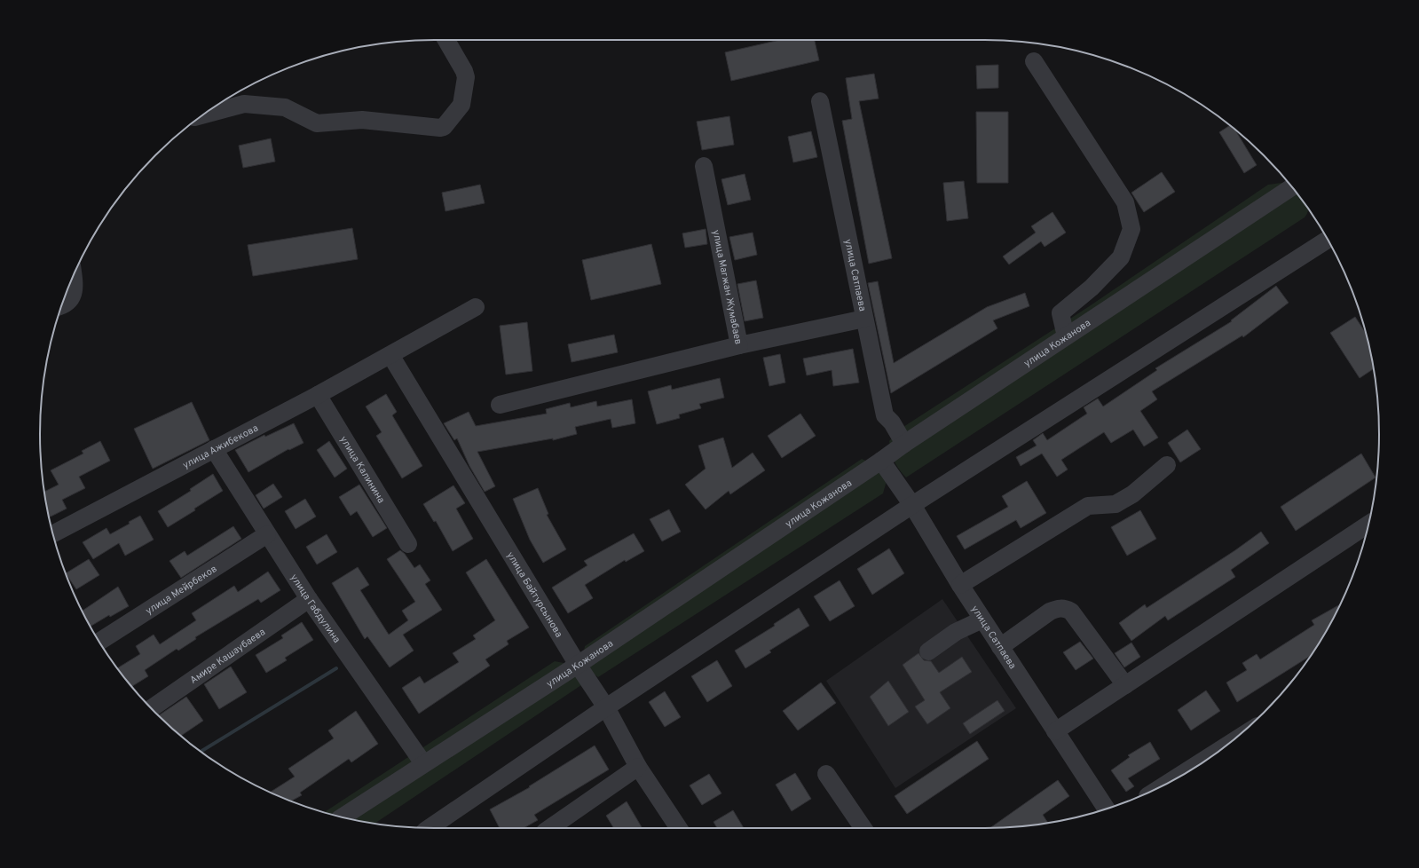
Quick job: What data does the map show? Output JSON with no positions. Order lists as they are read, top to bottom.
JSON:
{
  "streets": {
    "street": [
      "улица Сатпаева",
      "улица Магжан Жумабаев",
      "улица Кожанова",
      "улица Ажибекова",
      "улица Калинина",
      "улица Мейрбеков",
      "улица Байтурсынова",
      "улица Габдулина",
      "Амире Кашаубаева"
    ]
  },
  "crossings": [
    ["улица Сатпаева", "улица Магжан Жумабаев"],
    ["улица Сатпаева", "улица Кожанова"],
    ["улица Кожанова", "улица Байтурсынова"],
    ["улица Кожанова", "улица Габдулина"],
    ["улица Ажибекова", "улица Калинина"],
    ["улица Ажибекова", "улица Байтурсынова"],
    ["улица Ажибекова", "улица Габдулина"],
    ["улица Мейрбеков", "улица Габдулина"],
    ["улица Габдулина", "Амире Кашаубаева"]
  ]
}
